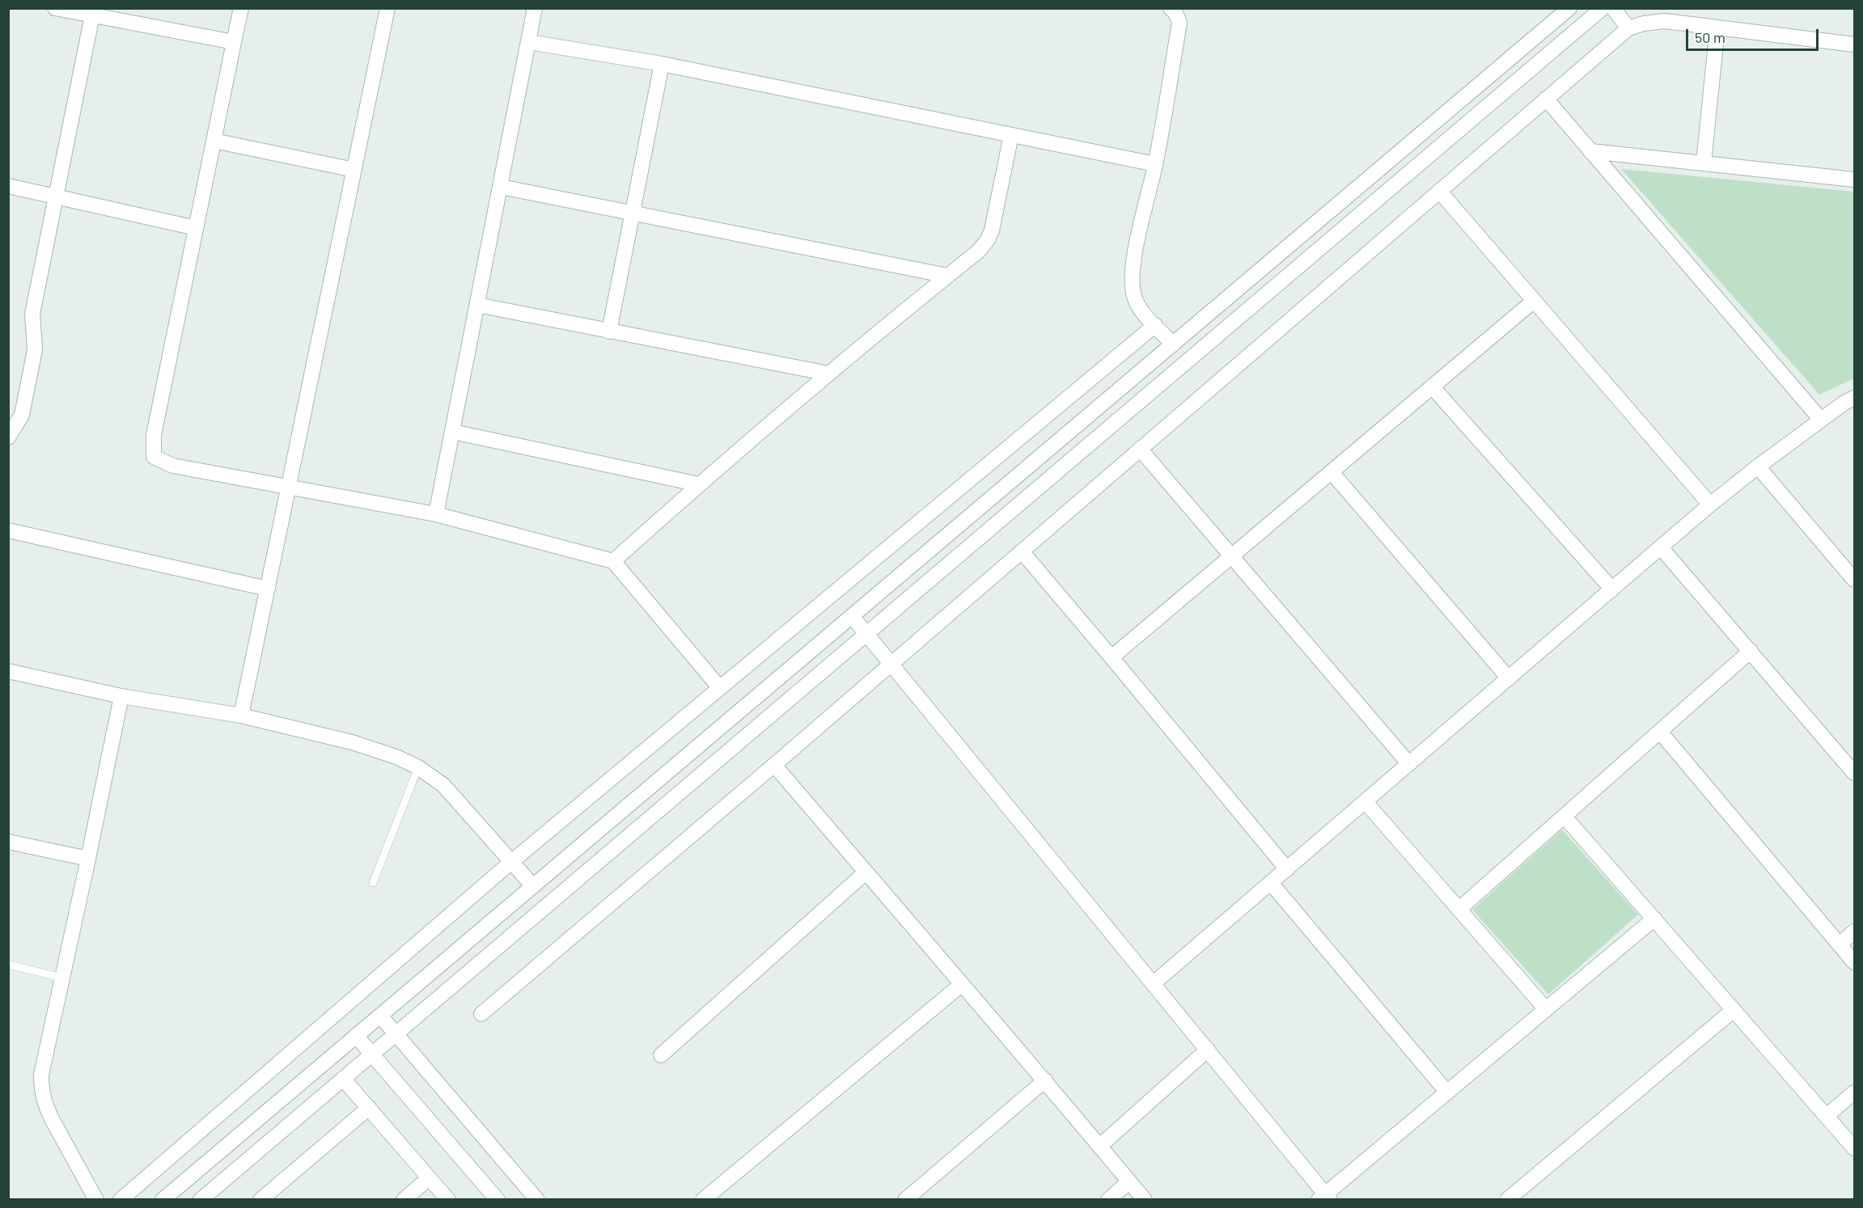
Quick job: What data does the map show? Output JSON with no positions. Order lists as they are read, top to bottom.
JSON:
{
  "scale_bar": "50 m"
}
